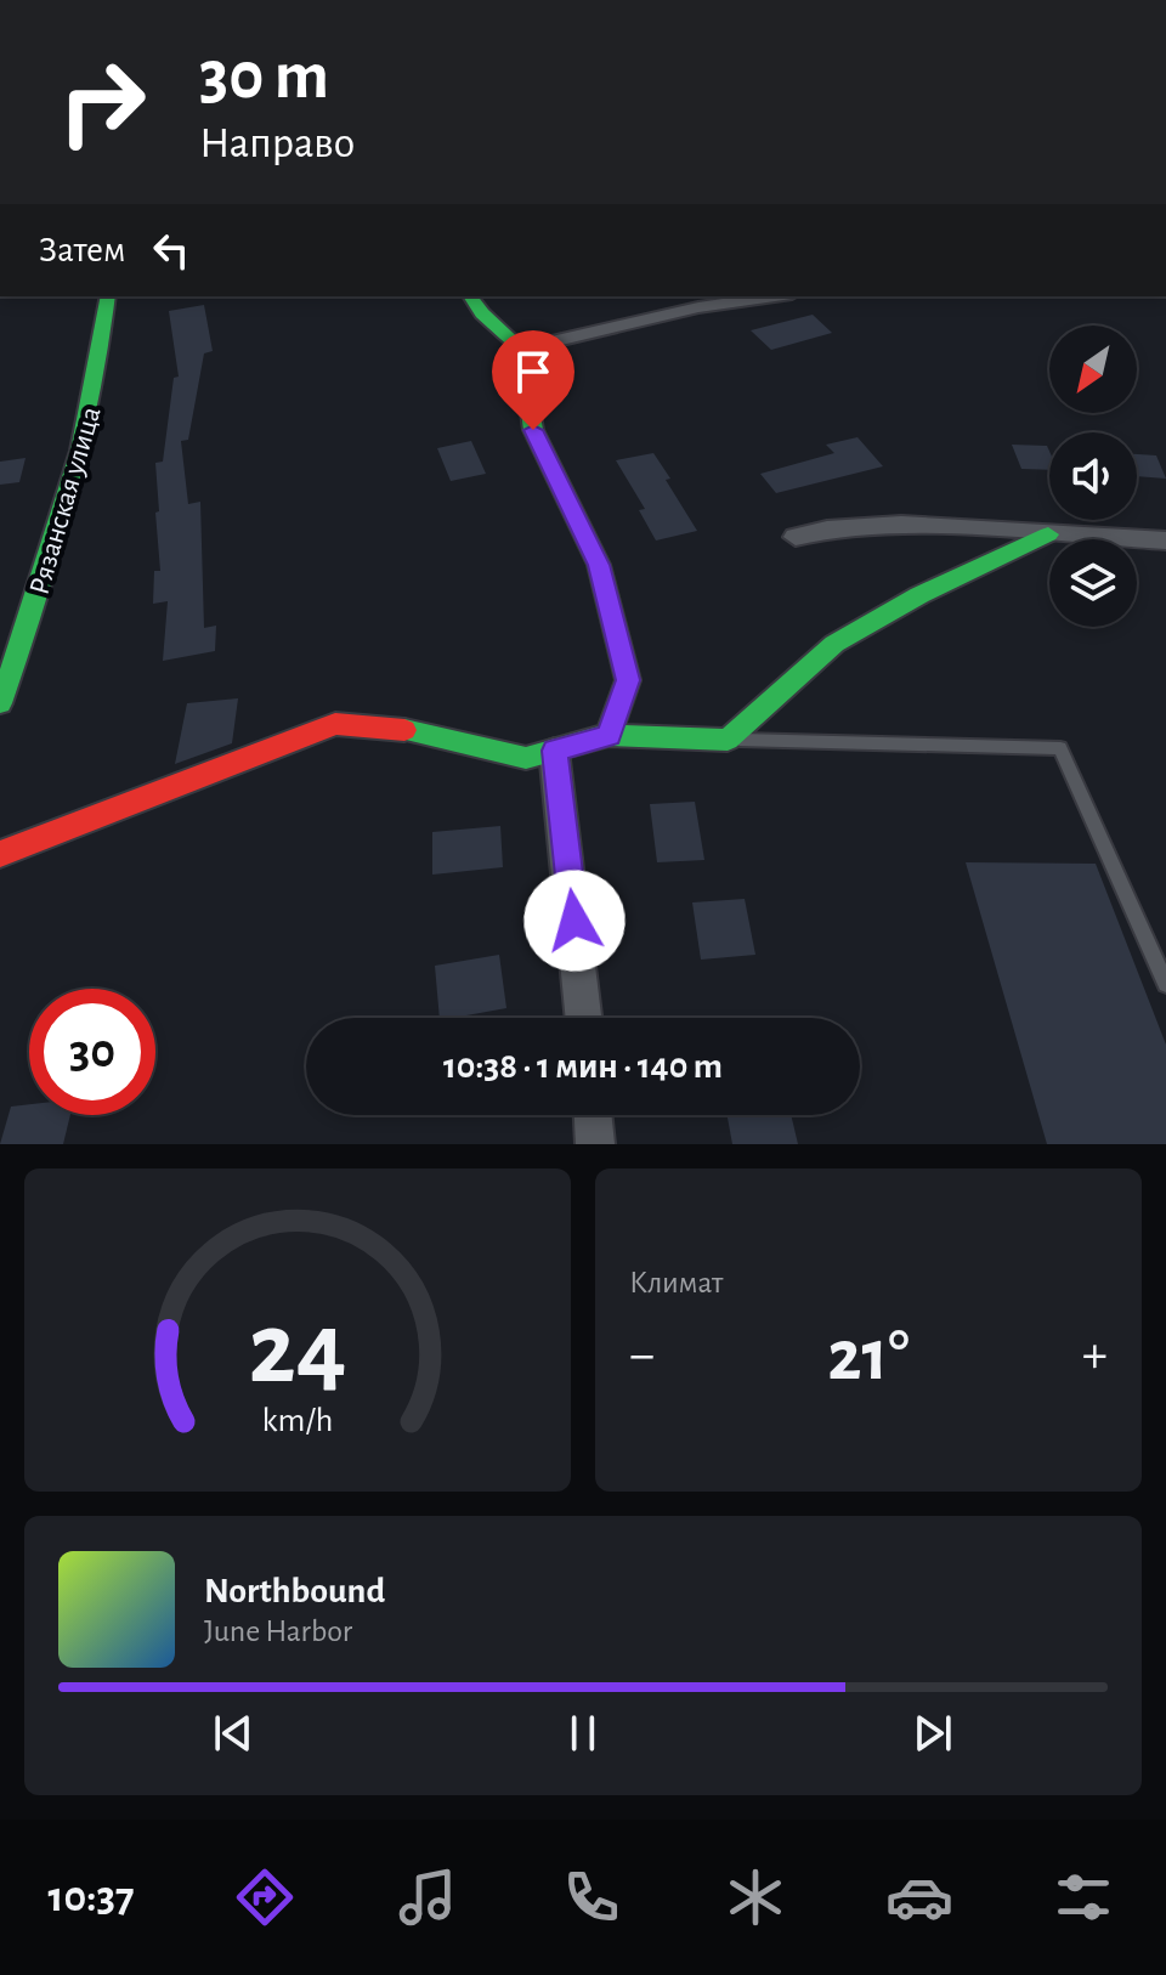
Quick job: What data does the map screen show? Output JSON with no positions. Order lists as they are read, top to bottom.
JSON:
{
  "streets": {
    "street": ["Рязанская улица"]
  },
  "north": "bottom left",
  "page": {
    "turn": ["30 m", "Направо"],
    "then": "Затем",
    "limit": "30",
    "trip": "10:38 · 1 мин · 140 m",
    "tile": "Климат",
    "heat": ["−", "21°", "+"],
    "song": ["Northbound", "June Harbor"],
    "tabs": "10:37",
    "gauge": ["24", "km/h"]
  }
}
